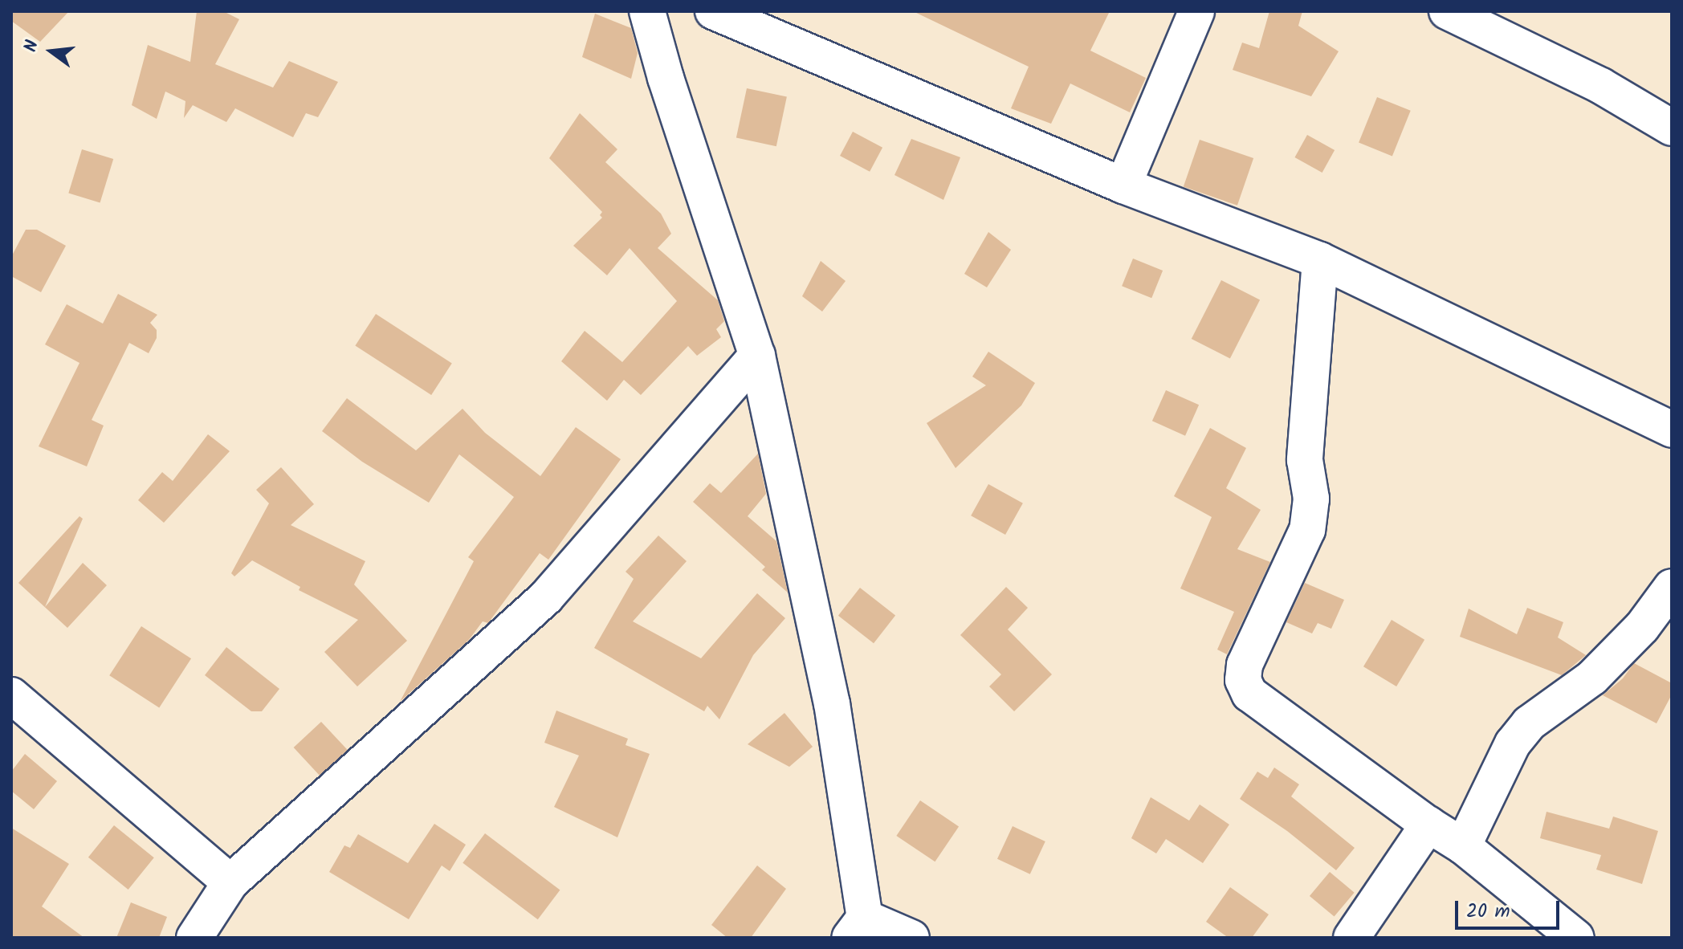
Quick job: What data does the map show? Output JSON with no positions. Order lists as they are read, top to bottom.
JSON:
{
  "scale_bar": "20 m",
  "north": "left"
}
